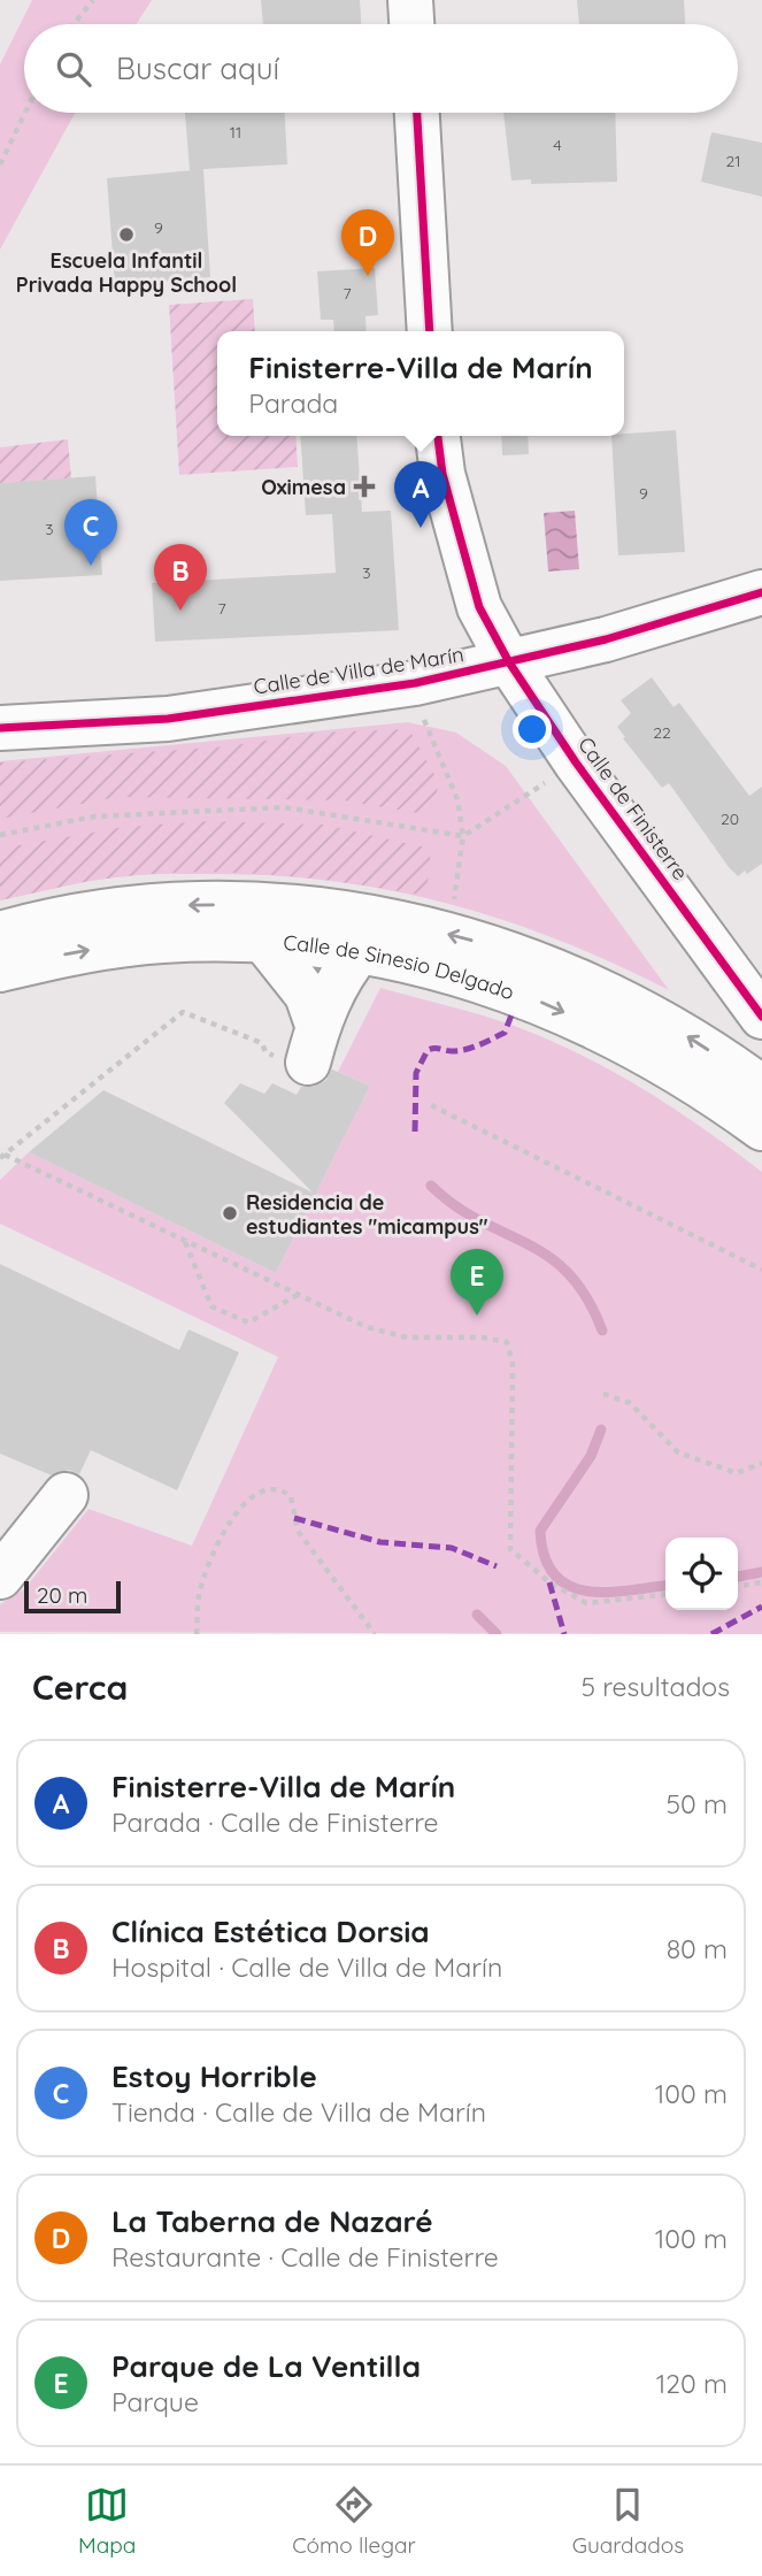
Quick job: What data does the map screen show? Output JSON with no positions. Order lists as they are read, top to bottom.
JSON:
{
  "streets": {
    "street": ["Calle de Villa de Marín", "Calle de Finisterre", "Calle de Sinesio Delgado"]
  },
  "crossings": [
    ["Calle de Villa de Marín", "Calle de Finisterre"]
  ],
  "places": {
    "other": ["Escuela Infantil Privada Happy School", "Residencia de estudiantes \"micampus\""],
    "health": ["Oximesa"]
  },
  "house_numbers": [
    "11",
    "4",
    "21",
    "9",
    "7",
    "9",
    "3",
    "3",
    "7",
    "22",
    "20"
  ],
  "scale_bar": "20 m",
  "page": {
    "search": "Buscar aquí",
    "pins": [
      "D",
      "A",
      "C",
      "B",
      "E"
    ],
    "popup": ["Finisterre-Villa de Marín", "Parada"],
    "scale": "20 m",
    "heading": ["Cerca", "5 resultados"],
    "list": [
      {
        "mark": "A",
        "name": "Finisterre-Villa de Marín",
        "note": "Parada · Calle de Finisterre",
        "value": "50 m"
      },
      {
        "mark": "B",
        "name": "Clínica Estética Dorsia",
        "note": "Hospital · Calle de Villa de Marín",
        "value": "80 m"
      },
      {
        "mark": "C",
        "name": "Estoy Horrible",
        "note": "Tienda · Calle de Villa de Marín",
        "value": "100 m"
      },
      {
        "mark": "D",
        "name": "La Taberna de Nazaré",
        "note": "Restaurante · Calle de Finisterre",
        "value": "100 m"
      },
      {
        "mark": "E",
        "name": "Parque de La Ventilla",
        "note": "Parque",
        "value": "120 m"
      }
    ],
    "nav": ["Mapa", "Cómo llegar", "Guardados"]
  }
}
